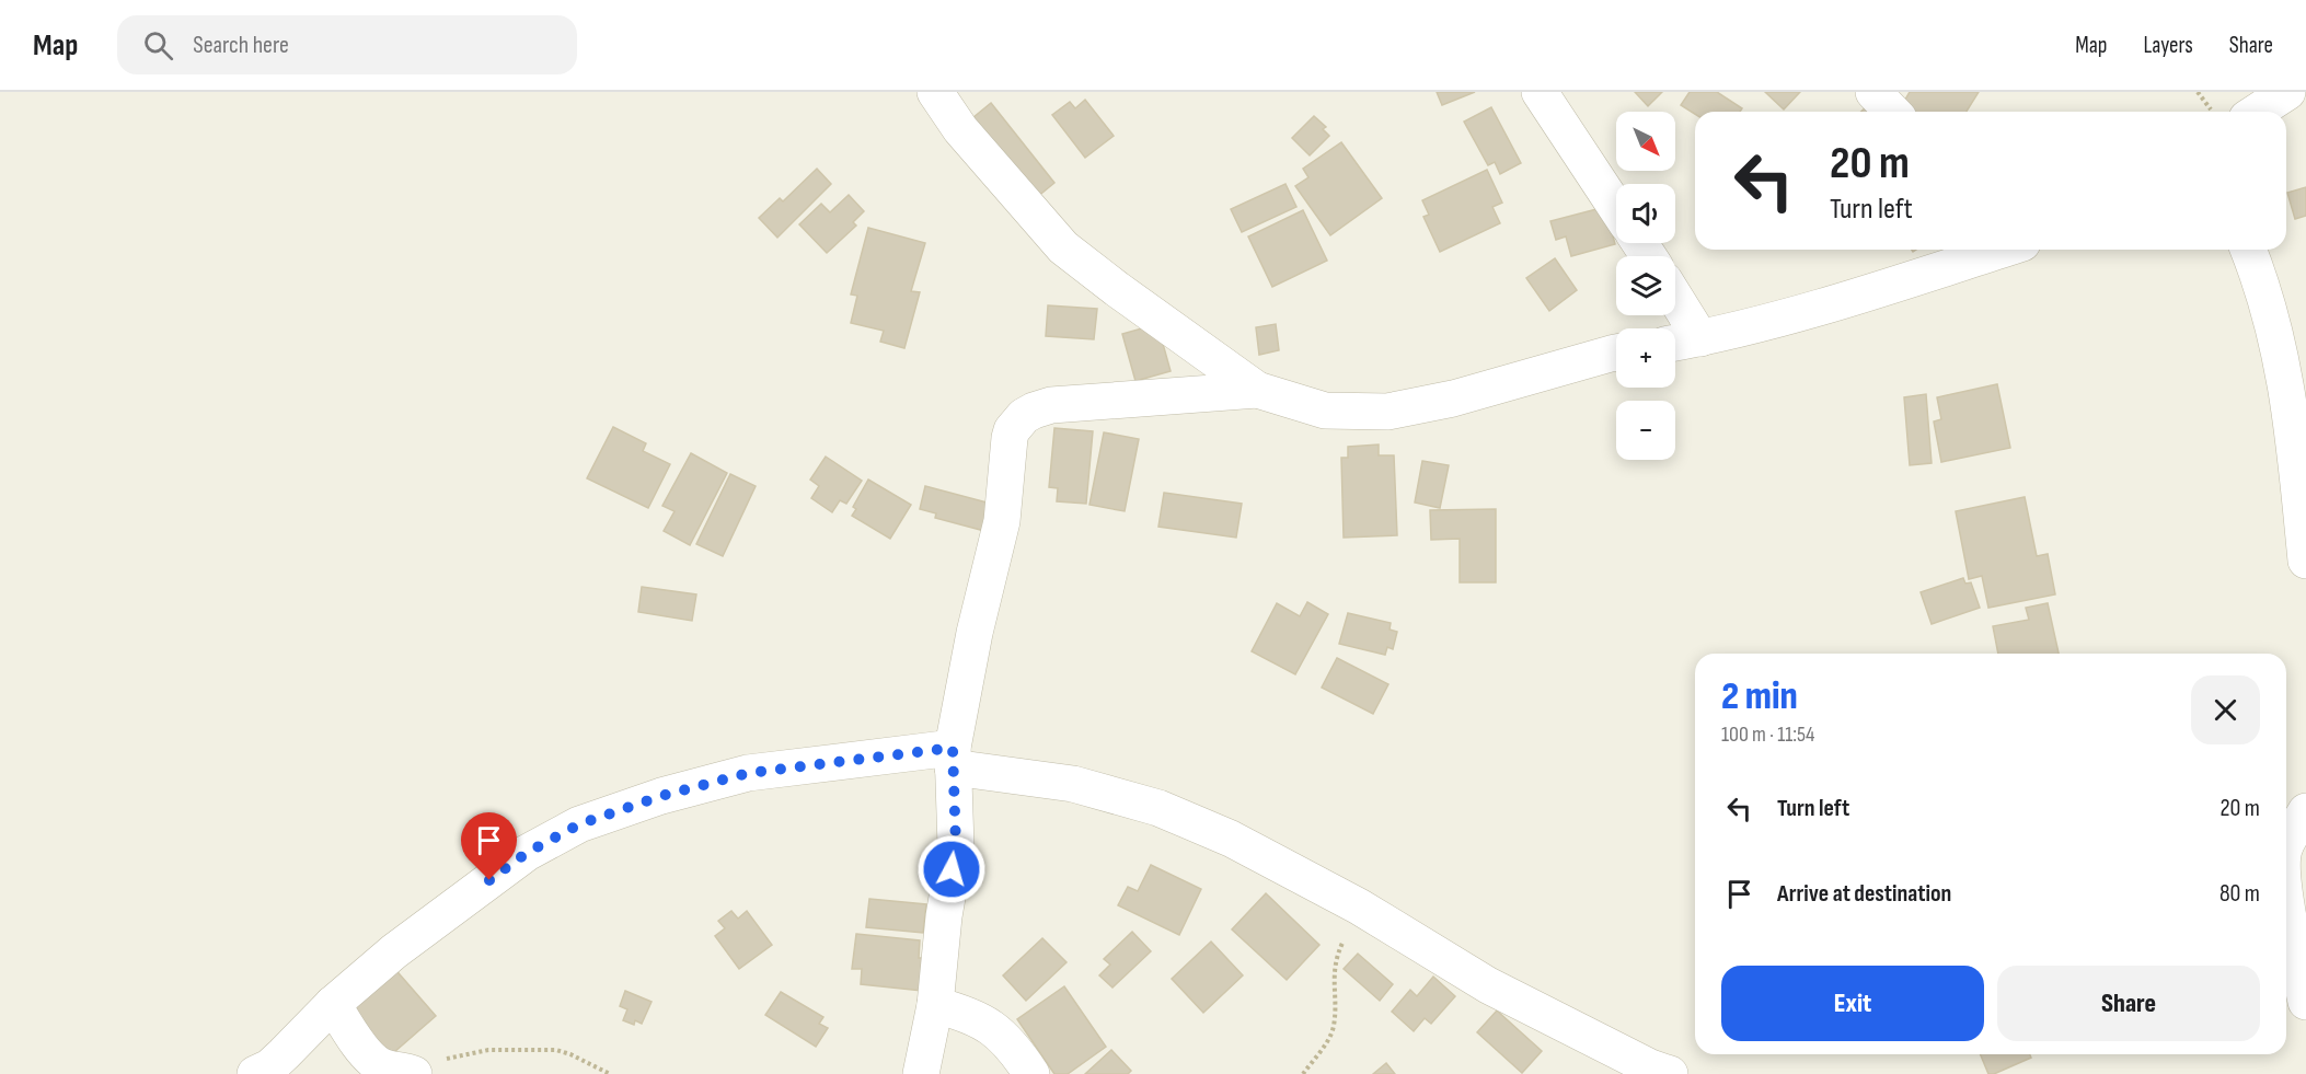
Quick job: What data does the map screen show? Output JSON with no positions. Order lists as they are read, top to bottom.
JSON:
{
  "north": "bottom right",
  "page": {
    "header": "Map",
    "search": "Search here",
    "nav": ["Map", "Layers", "Share"],
    "map_buttons": ["+", "−"],
    "turn": ["20 m", "Turn left"],
    "heading": ["2 min", "100 m · 11:54"],
    "list": [
      {
        "name": "Turn left",
        "value": "20 m"
      },
      {
        "name": "Arrive at destination",
        "value": "80 m"
      }
    ],
    "buttons": ["Exit", "Share"]
  }
}
